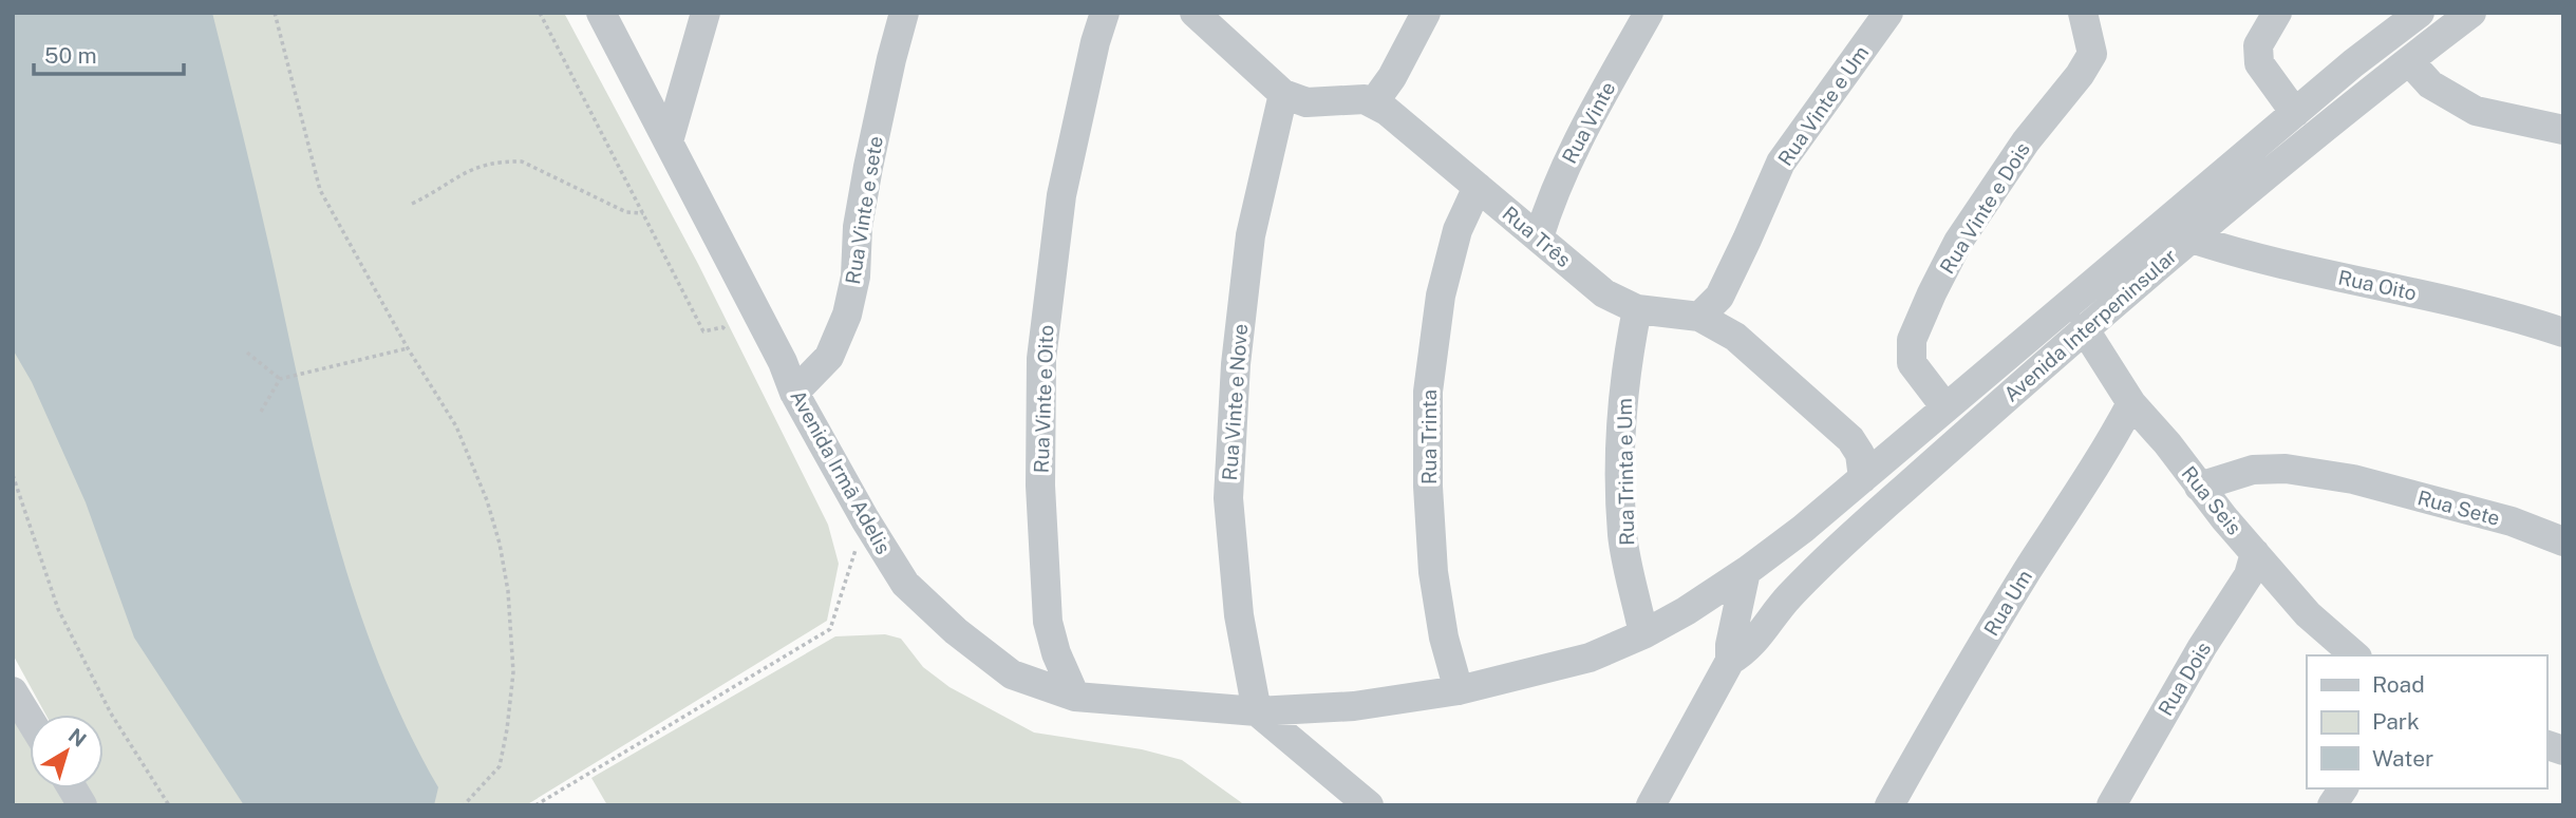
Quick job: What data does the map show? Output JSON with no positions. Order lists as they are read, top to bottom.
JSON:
{
  "streets": {
    "street": [
      "Rua Vinte e Um",
      "Rua Vinte",
      "Rua Vinte e Dois",
      "Rua Vinte e sete",
      "Rua Três",
      "Rua Oito",
      "Avenida Interpeninsular",
      "Rua Vinte e Oito",
      "Rua Vinte e Nove",
      "Rua Trinta",
      "Avenida Irmã Adelis",
      "Rua Trinta e Um",
      "Rua Seis",
      "Rua Sete",
      "Rua Um",
      "Rua Dois"
    ]
  },
  "crossings": [
    ["Rua Vinte e Um", "Rua Três"],
    ["Rua Vinte", "Rua Três"],
    ["Rua Vinte e Dois", "Avenida Interpeninsular"],
    ["Rua Vinte e sete", "Avenida Irmã Adelis"],
    ["Rua Três", "Avenida Interpeninsular"],
    ["Rua Três", "Rua Trinta"],
    ["Rua Três", "Rua Trinta e Um"],
    ["Rua Oito", "Avenida Interpeninsular"],
    ["Avenida Interpeninsular", "Avenida Irmã Adelis"],
    ["Avenida Interpeninsular", "Rua Seis"],
    ["Rua Vinte e Oito", "Avenida Irmã Adelis"],
    ["Rua Vinte e Nove", "Avenida Irmã Adelis"],
    ["Rua Trinta", "Avenida Irmã Adelis"],
    ["Avenida Irmã Adelis", "Rua Trinta e Um"],
    ["Rua Seis", "Rua Sete"],
    ["Rua Seis", "Rua Um"],
    ["Rua Seis", "Rua Dois"]
  ],
  "legend": ["Road", "Park", "Water"],
  "scale_bar": "50 m",
  "north": "top right"
}
